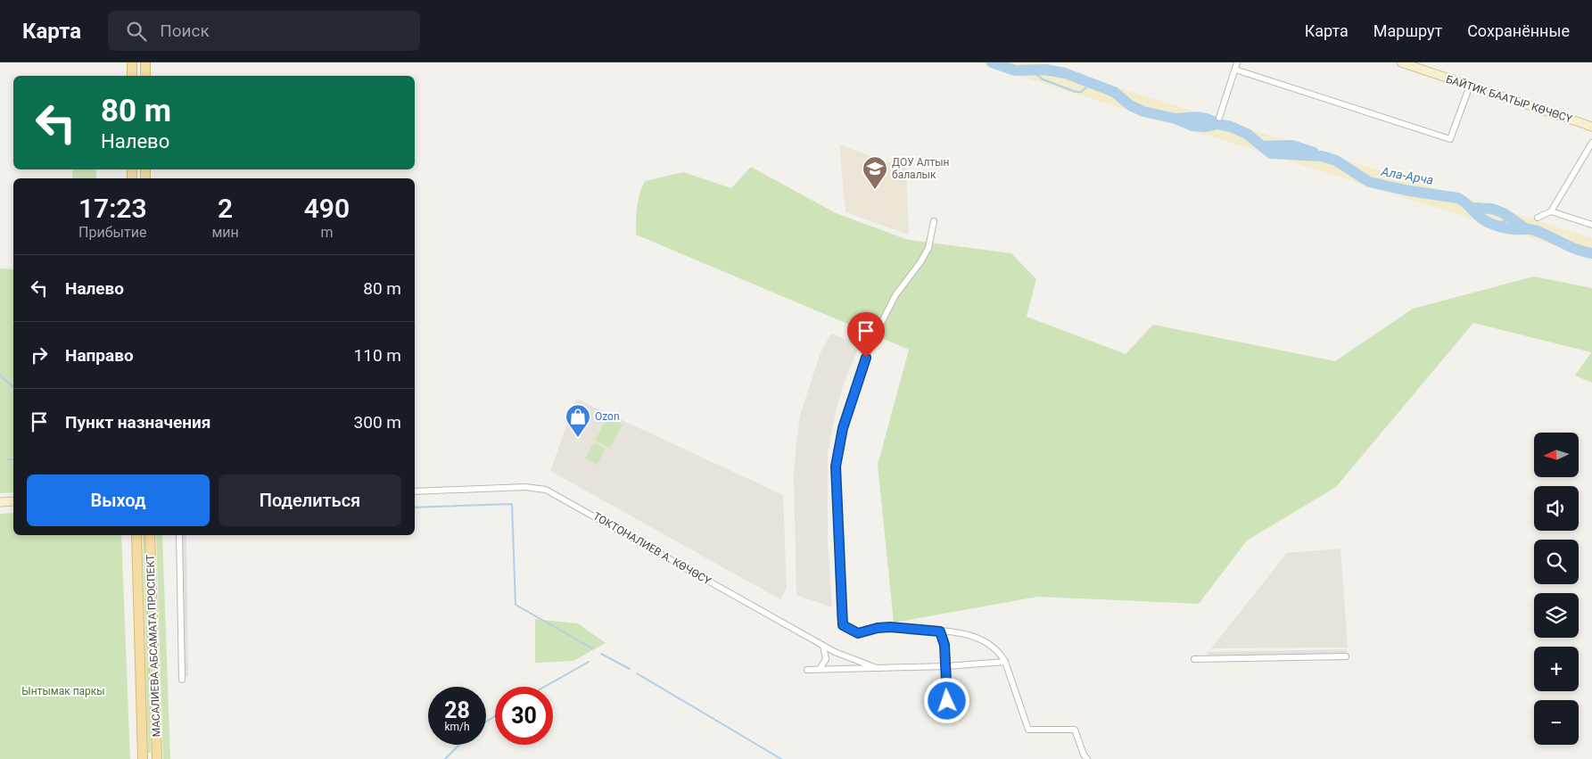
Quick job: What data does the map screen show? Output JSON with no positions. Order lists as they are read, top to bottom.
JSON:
{
  "streets": {
    "main road": ["БАЙТИК БААТЫР КӨЧӨСҮ", "МАСАЛИЕВА АБСАМАТА ПРОСПЕКТ"],
    "street": ["ТОКТОНАЛИЕВ А. КӨЧӨСҮ"]
  },
  "water": ["Ала-Арча"],
  "parks": ["Ынтымак паркы"],
  "places": {
    "school or university": ["ДОУ Алтын балалык"],
    "shop": ["Ozon"]
  },
  "north": "left",
  "page": {
    "header": "Карта",
    "search": "Поиск",
    "nav": ["Карта", "Маршрут", "Сохранённые"],
    "turn": ["80 m", "Налево"],
    "eta": [
      "17:23",
      "Прибытие",
      "2",
      "мин",
      "490",
      "m"
    ],
    "list": [
      {
        "name": "Налево",
        "value": "80 m"
      },
      {
        "name": "Направо",
        "value": "110 m"
      },
      {
        "name": "Пункт назначения",
        "value": "300 m"
      }
    ],
    "map_buttons": ["+", "−"],
    "buttons": ["Выход", "Поделиться"],
    "speed": "28 km/h",
    "limit": "30"
  }
}
